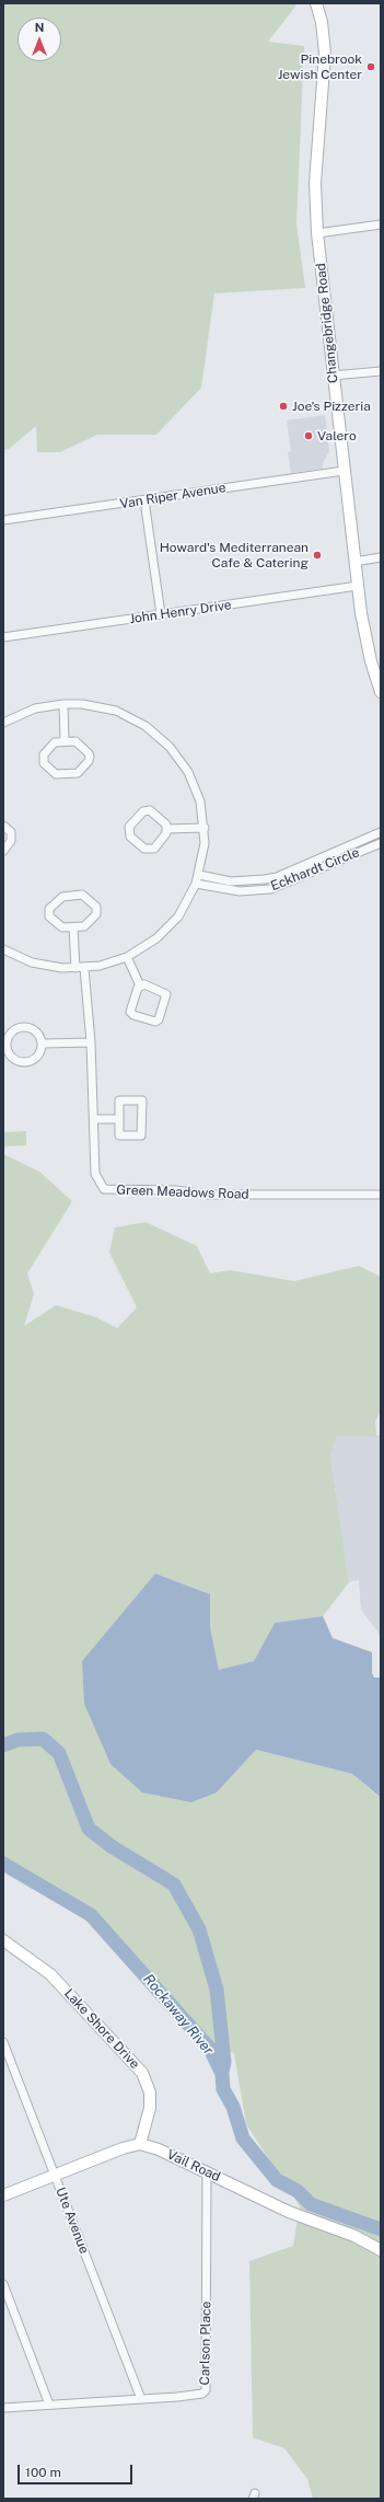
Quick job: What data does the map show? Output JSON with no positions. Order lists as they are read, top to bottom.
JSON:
{
  "streets": {
    "main road": ["Changebridge Road", "Lake Shore Drive", "Vail Road"],
    "street": [
      "Van Riper Avenue",
      "John Henry Drive",
      "Eckhardt Circle",
      "Green Meadows Road",
      "Ute Avenue",
      "Carlson Place"
    ]
  },
  "crossings": [
    ["Changebridge Road", "Van Riper Avenue"],
    ["Changebridge Road", "John Henry Drive"],
    ["Lake Shore Drive", "Vail Road"],
    ["Vail Road", "Carlson Place"],
    ["Ute Avenue", "Carlson Place"]
  ],
  "water": ["Rockaway River"],
  "places": [
    "Pinebrook Jewish Center",
    "Joe's Pizzeria",
    "Valero",
    "Howard's Mediterranean Cafe & Catering"
  ],
  "scale_bar": "100 m",
  "north": "top"
}
